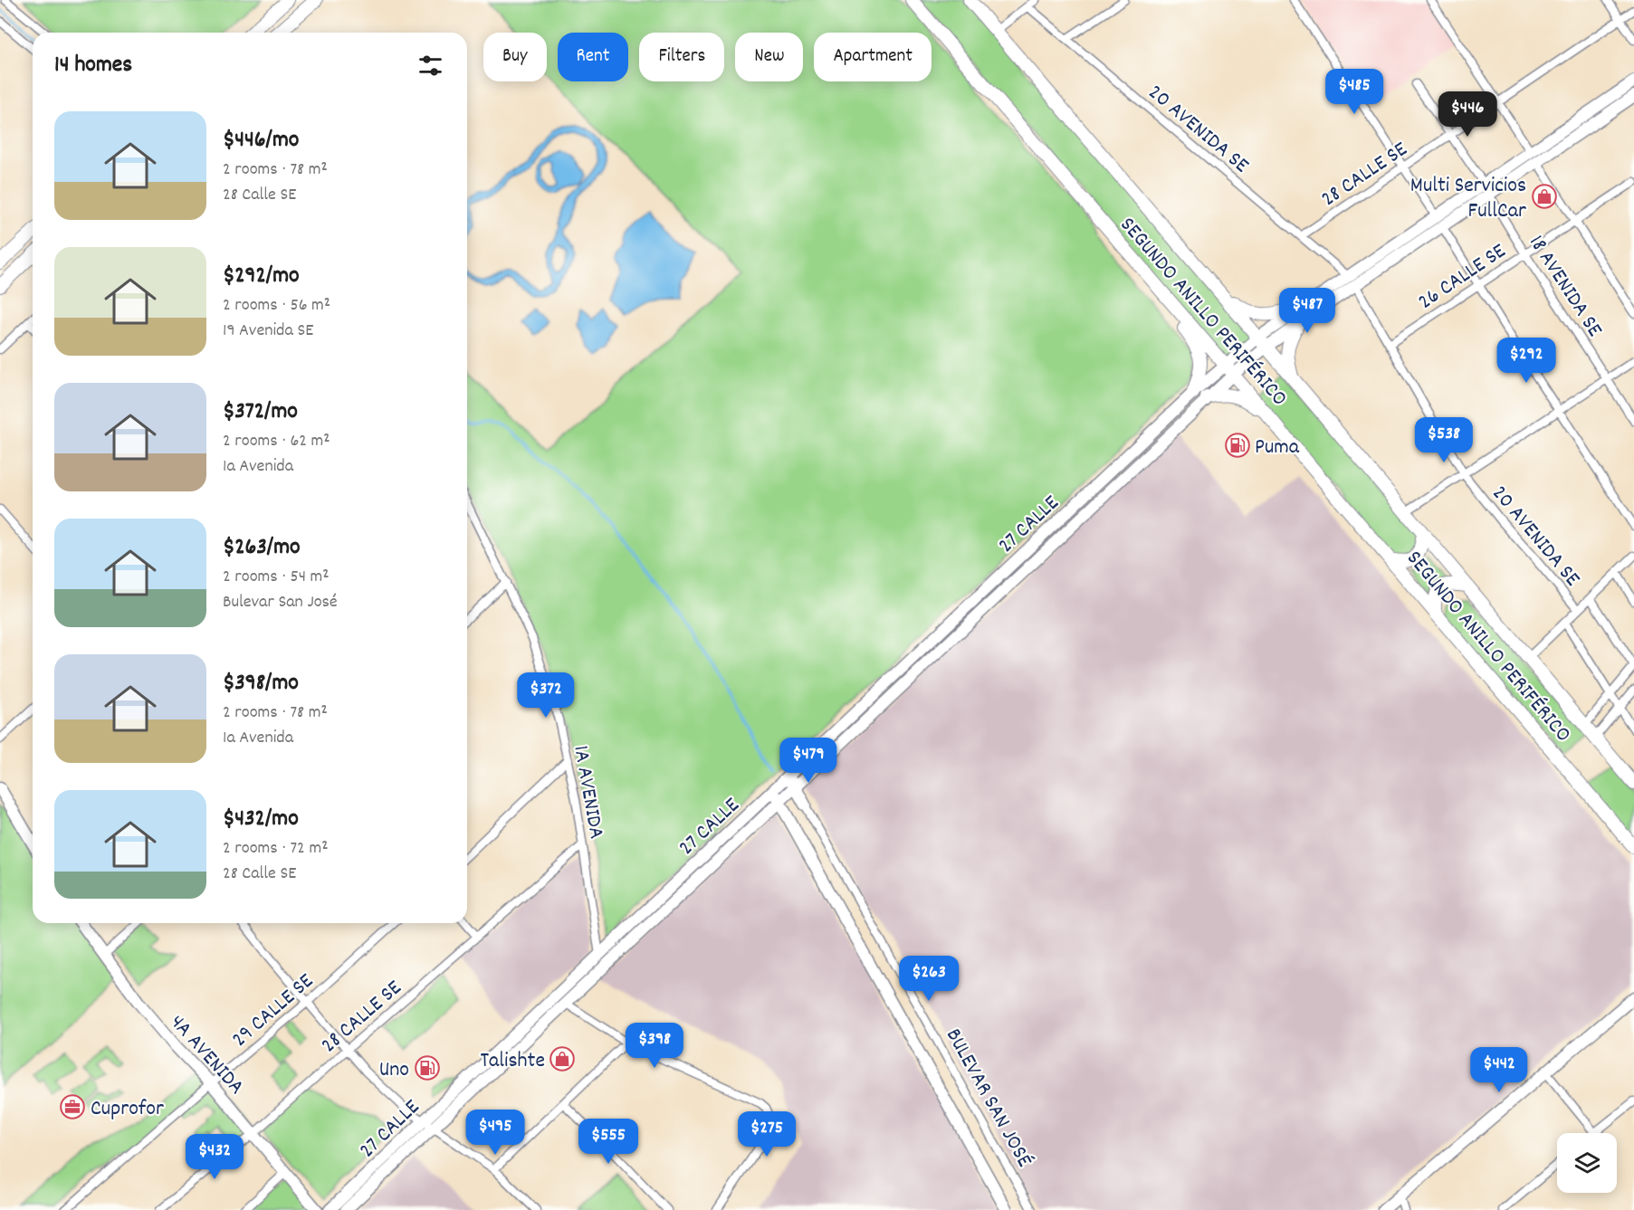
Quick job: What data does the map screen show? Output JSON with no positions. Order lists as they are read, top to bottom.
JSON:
{
  "streets": {
    "main road": [
      "SEGUNDO ANILLO PERIFÉRICO",
      "27 CALLE",
      "4A AVENIDA",
      "BULEVAR SAN JOSÉ"
    ],
    "street": [
      "20 AVENIDA SE",
      "28 CALLE SE",
      "26 CALLE SE",
      "18 AVENIDA SE",
      "1A AVENIDA",
      "29 CALLE SE"
    ]
  },
  "crossings": [
    ["20 AVENIDA SE", "28 CALLE SE"],
    ["20 AVENIDA SE", "26 CALLE SE"],
    ["28 CALLE SE", "1A AVENIDA"],
    ["28 CALLE SE", "4A AVENIDA"],
    ["26 CALLE SE", "18 AVENIDA SE"],
    ["SEGUNDO ANILLO PERIFÉRICO", "27 CALLE"],
    ["27 CALLE", "1A AVENIDA"],
    ["27 CALLE", "BULEVAR SAN JOSÉ"],
    ["29 CALLE SE", "4A AVENIDA"]
  ],
  "places": {
    "shop": ["Multi Servicios FullCar", "Talishte"],
    "fuel station": ["Puma", "Uno"],
    "office": ["Cuprofor"]
  },
  "page": {
    "chip": [
      "Buy",
      "Rent",
      "Filters",
      "New",
      "Apartment"
    ],
    "heading": "14 homes",
    "price": [
      "$485",
      "$446",
      "$487",
      "$292",
      "$538",
      "$372",
      "$479",
      "$263",
      "$398",
      "$442",
      "$495",
      "$275",
      "$555",
      "$432"
    ],
    "list": [
      {
        "name": "$446/mo",
        "note": "2 rooms · 78 m² · 28 Calle SE"
      },
      {
        "name": "$292/mo",
        "note": "2 rooms · 56 m² · 19 Avenida SE"
      },
      {
        "name": "$372/mo",
        "note": "2 rooms · 62 m² · 1a Avenida"
      },
      {
        "name": "$263/mo",
        "note": "2 rooms · 54 m² · Bulevar San José"
      },
      {
        "name": "$398/mo",
        "note": "2 rooms · 78 m² · 1a Avenida"
      },
      {
        "name": "$432/mo",
        "note": "2 rooms · 72 m² · 28 Calle SE"
      }
    ]
  }
}
